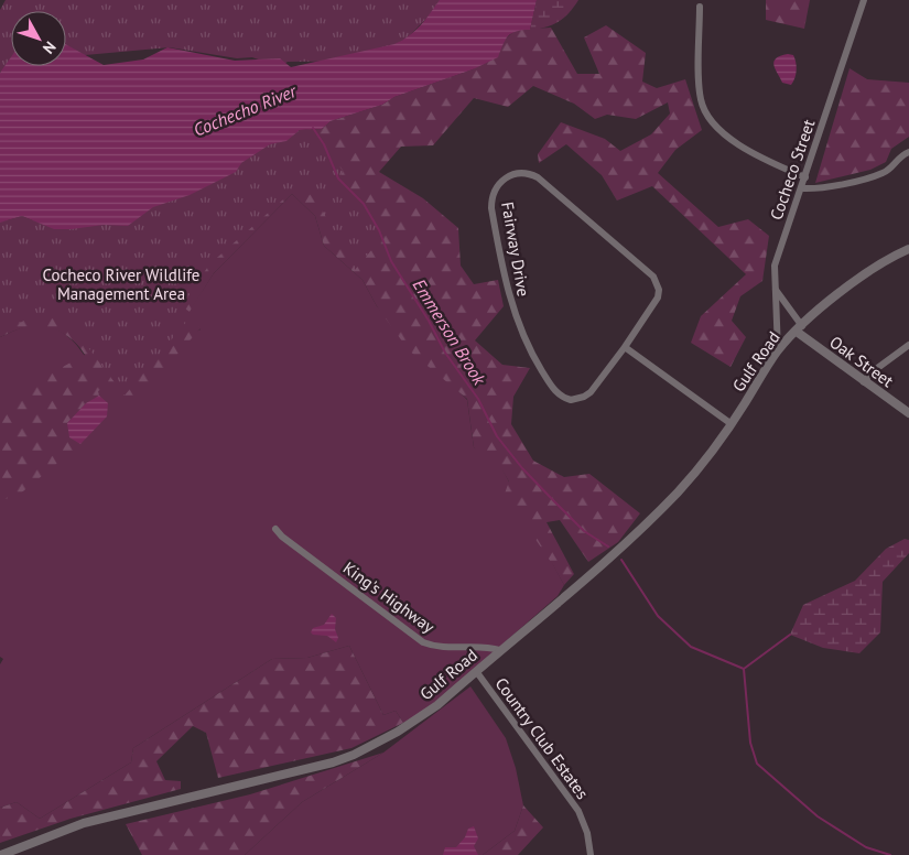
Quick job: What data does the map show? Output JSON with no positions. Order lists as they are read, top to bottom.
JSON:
{
  "streets": {
    "street": [
      "Cocheco Street",
      "Fairway Drive",
      "Gulf Road",
      "Oak Street",
      "King's Highway",
      "Country Club Estates"
    ]
  },
  "crossings": [
    ["Cocheco Street", "Gulf Road"],
    ["Gulf Road", "Oak Street"],
    ["Gulf Road", "King's Highway"],
    ["Gulf Road", "Country Club Estates"]
  ],
  "water": ["Cochecho River", "Emmerson Brook"],
  "parks": ["Cocheco River Wildlife Management Area"],
  "north": "bottom right"
}
